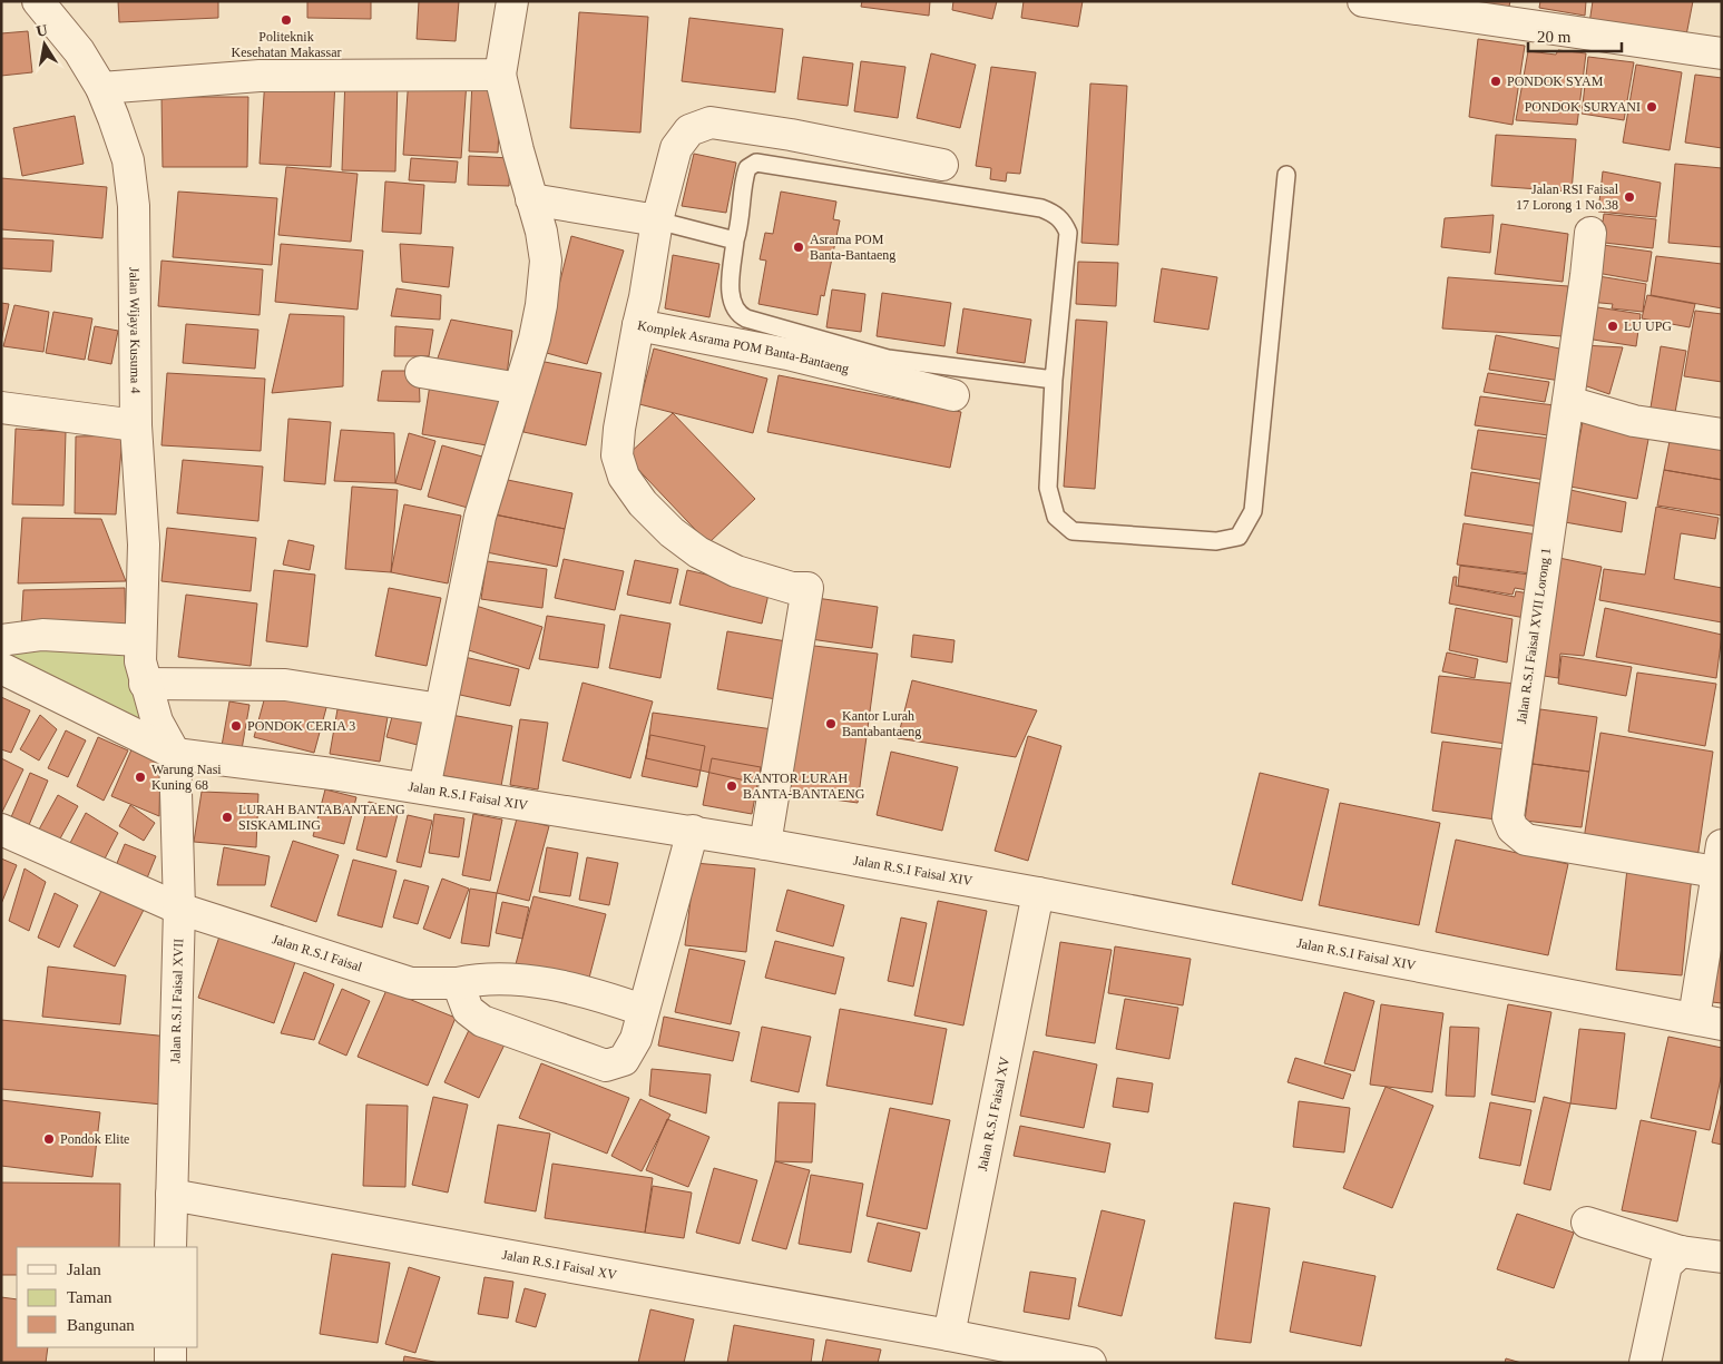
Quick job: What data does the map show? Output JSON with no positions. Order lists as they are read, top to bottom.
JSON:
{
  "streets": {
    "street": [
      "Jalan Wijaya Kusuma 4",
      "Komplek Asrama POM Banta-Bantaeng",
      "Jalan R.S.I Faisal XVII Lorong 1",
      "Jalan R.S.I Faisal XIV",
      "Jalan R.S.I Faisal",
      "Jalan R.S.I Faisal XVII",
      "Jalan R.S.I Faisal XV"
    ]
  },
  "crossings": [
    ["Jalan R.S.I Faisal XIV", "Jalan R.S.I Faisal XVII"],
    ["Jalan R.S.I Faisal XIV", "Jalan R.S.I Faisal XV"],
    ["Jalan R.S.I Faisal", "Jalan R.S.I Faisal XVII"],
    ["Jalan R.S.I Faisal XVII", "Jalan R.S.I Faisal XV"]
  ],
  "places": [
    "Politeknik Kesehatan Makassar",
    "PONDOK SYAM",
    "PONDOK SURYANI",
    "Jalan RSI Faisal 17 Lorong 1 No.38",
    "Asrama POM Banta-Bantaeng",
    "LU UPG",
    "Kantor Lurah Bantabantaeng",
    "PONDOK CERIA 3",
    "Warung Nasi Kuning 68",
    "KANTOR LURAH BANTA-BANTAENG",
    "LURAH BANTABANTAENG SISKAMLING",
    "Pondok Elite"
  ],
  "legend": ["Jalan", "Taman", "Bangunan"],
  "scale_bar": "20 m",
  "north": "top"
}
